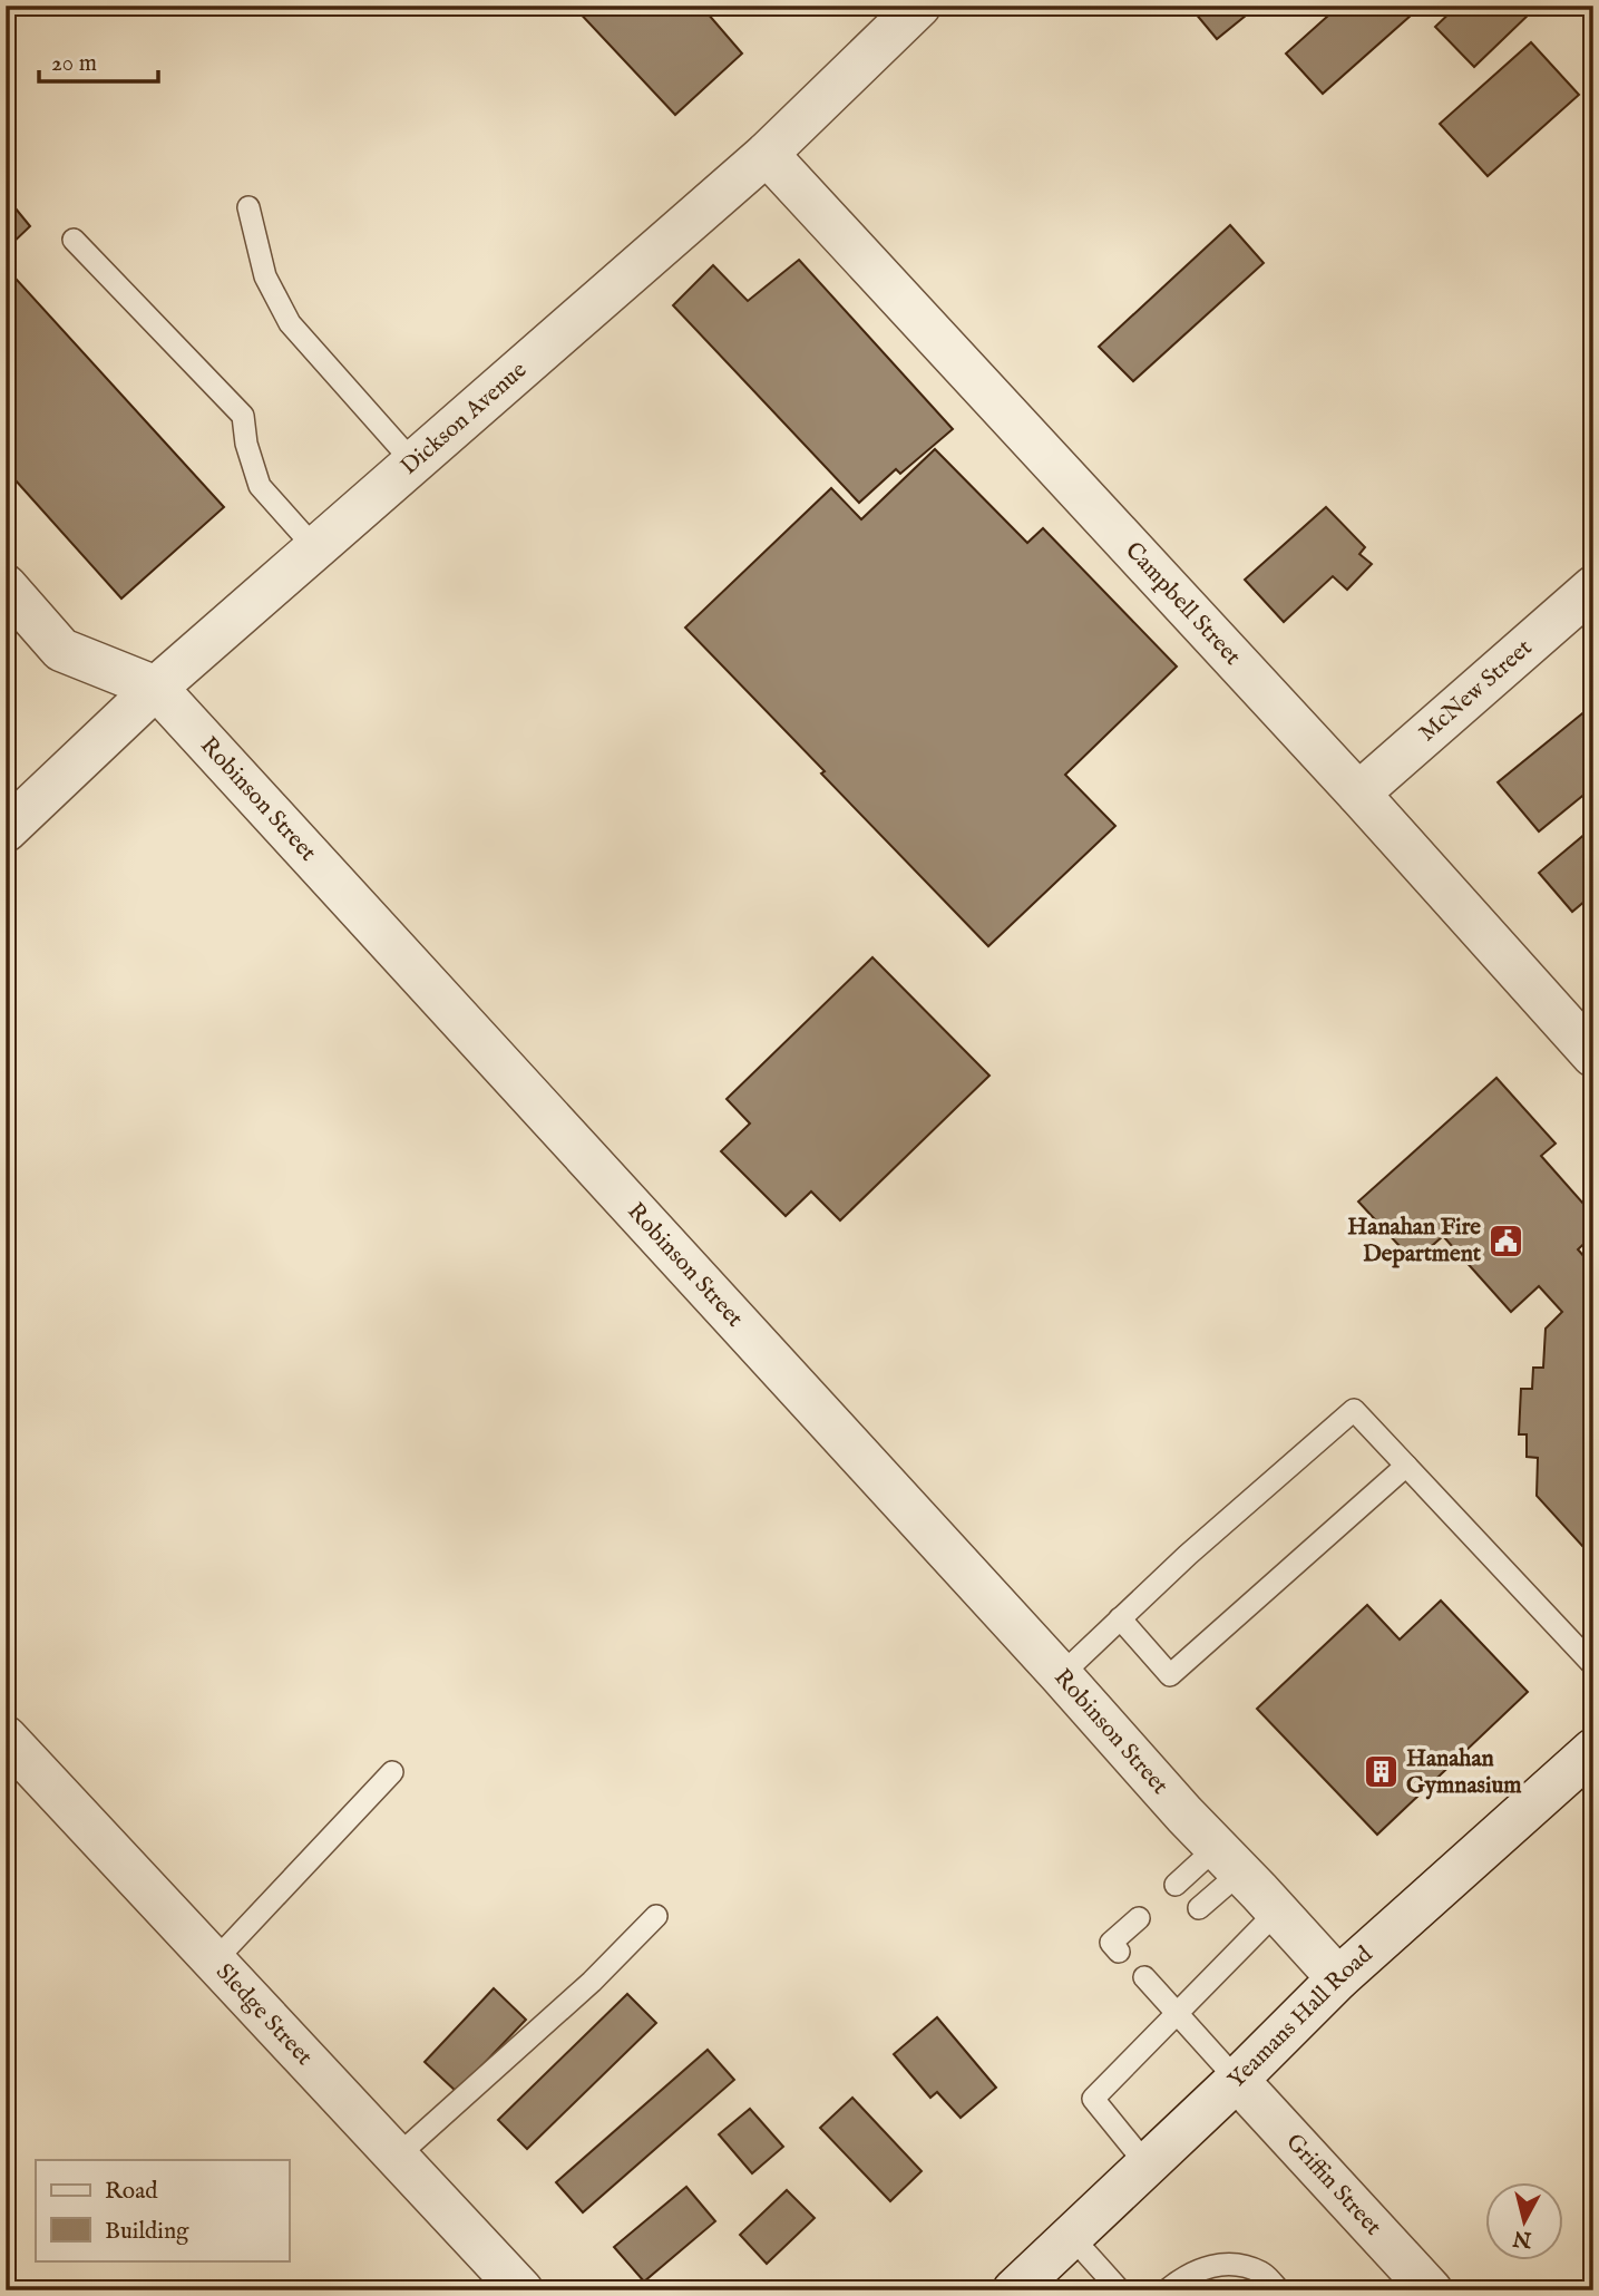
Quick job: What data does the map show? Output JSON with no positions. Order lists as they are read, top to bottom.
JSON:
{
  "streets": {
    "street": [
      "Dickson Avenue",
      "Campbell Street",
      "McNew Street",
      "Robinson Street",
      "Sledge Street",
      "Yeamans Hall Road",
      "Griffin Street"
    ]
  },
  "crossings": [
    ["Dickson Avenue", "Campbell Street"],
    ["Dickson Avenue", "Robinson Street"],
    ["Campbell Street", "McNew Street"],
    ["Robinson Street", "Yeamans Hall Road"],
    ["Yeamans Hall Road", "Griffin Street"]
  ],
  "places": {
    "public building": ["Hanahan Fire Department"],
    "building": ["Hanahan Gymnasium"]
  },
  "legend": ["Road", "Building"],
  "scale_bar": "20 m",
  "north": "bottom"
}
